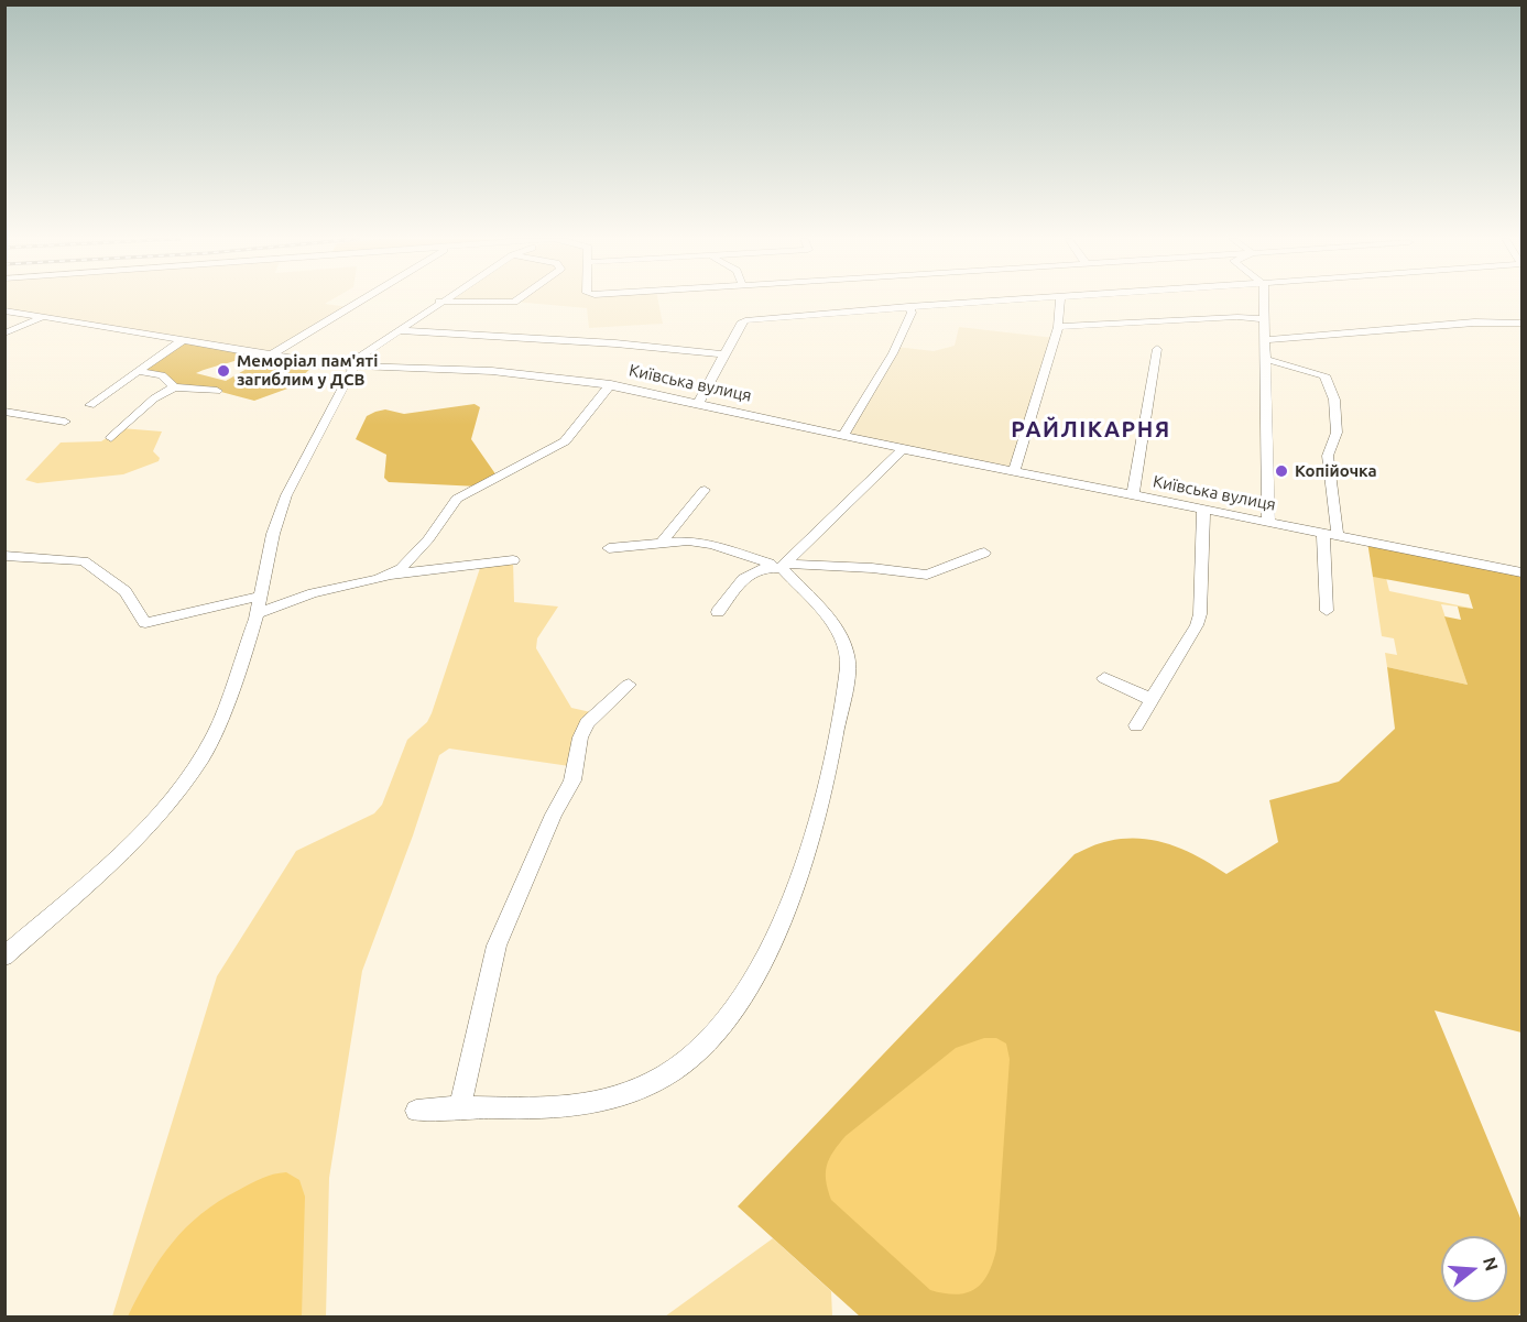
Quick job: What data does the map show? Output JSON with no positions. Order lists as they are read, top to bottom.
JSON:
{
  "streets": {
    "street": ["Київська вулиця"]
  },
  "districts": ["РАЙЛІКАРНЯ"],
  "places": ["Меморіал пам'яті загиблим у ДСВ", "Копійочка"],
  "north": "right"
}
